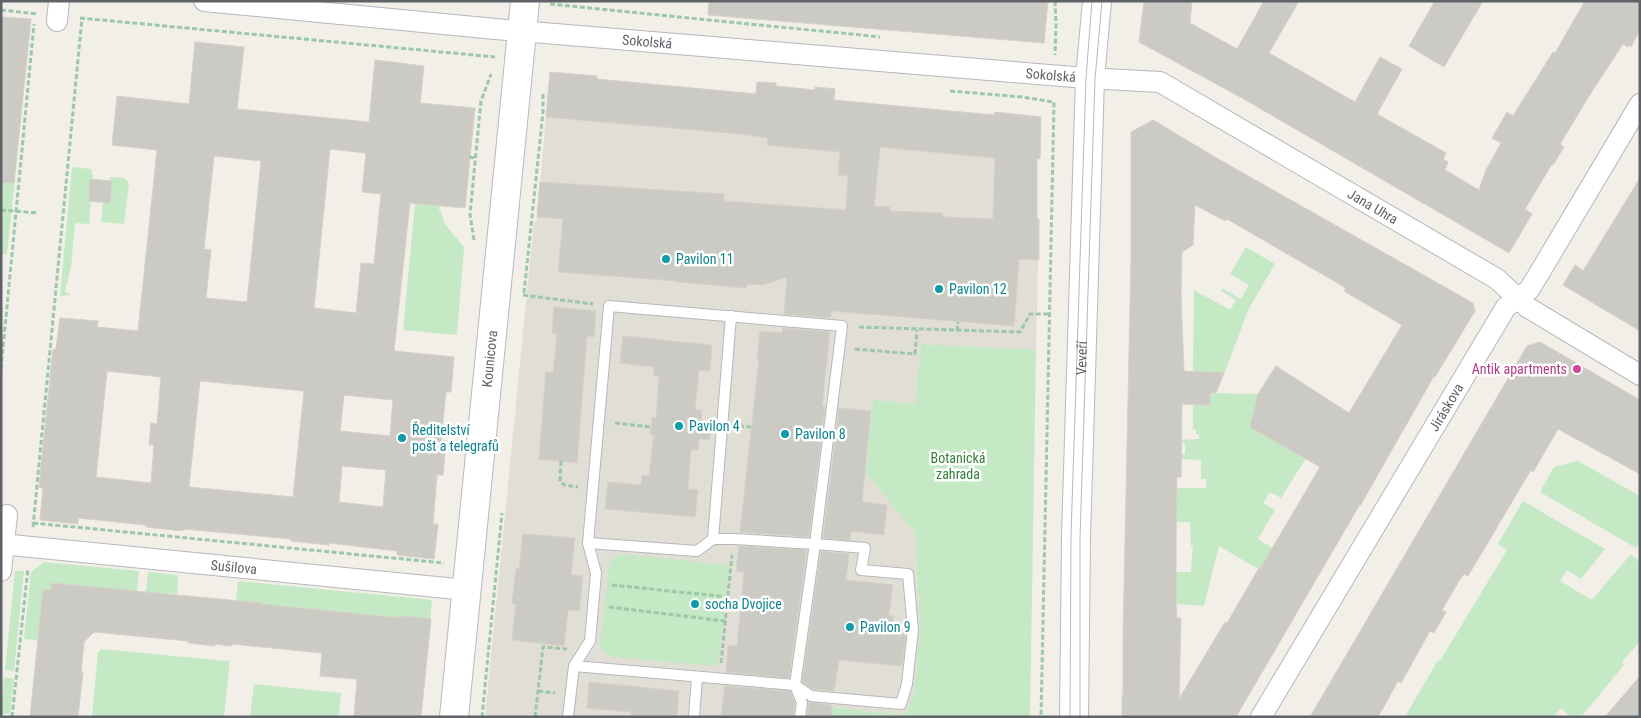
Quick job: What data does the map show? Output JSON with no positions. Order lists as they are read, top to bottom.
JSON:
{
  "streets": {
    "street": [
      "Sokolská",
      "Jana Uhra",
      "Kounicova",
      "Veveří",
      "Jiráskova",
      "Sušilova"
    ]
  },
  "crossings": [
    ["Sokolská", "Jana Uhra"],
    ["Sokolská", "Kounicova"],
    ["Sokolská", "Veveří"],
    ["Jana Uhra", "Veveří"],
    ["Jana Uhra", "Jiráskova"],
    ["Kounicova", "Sušilova"]
  ],
  "parks": ["Botanická zahrada"],
  "places": [
    "Pavilon 11",
    "Pavilon 12",
    "Antik apartments",
    "Pavilon 4",
    "Pavilon 8",
    "Ředitelství pošt a telegrafů",
    "socha Dvojice",
    "Pavilon 9"
  ]
}
